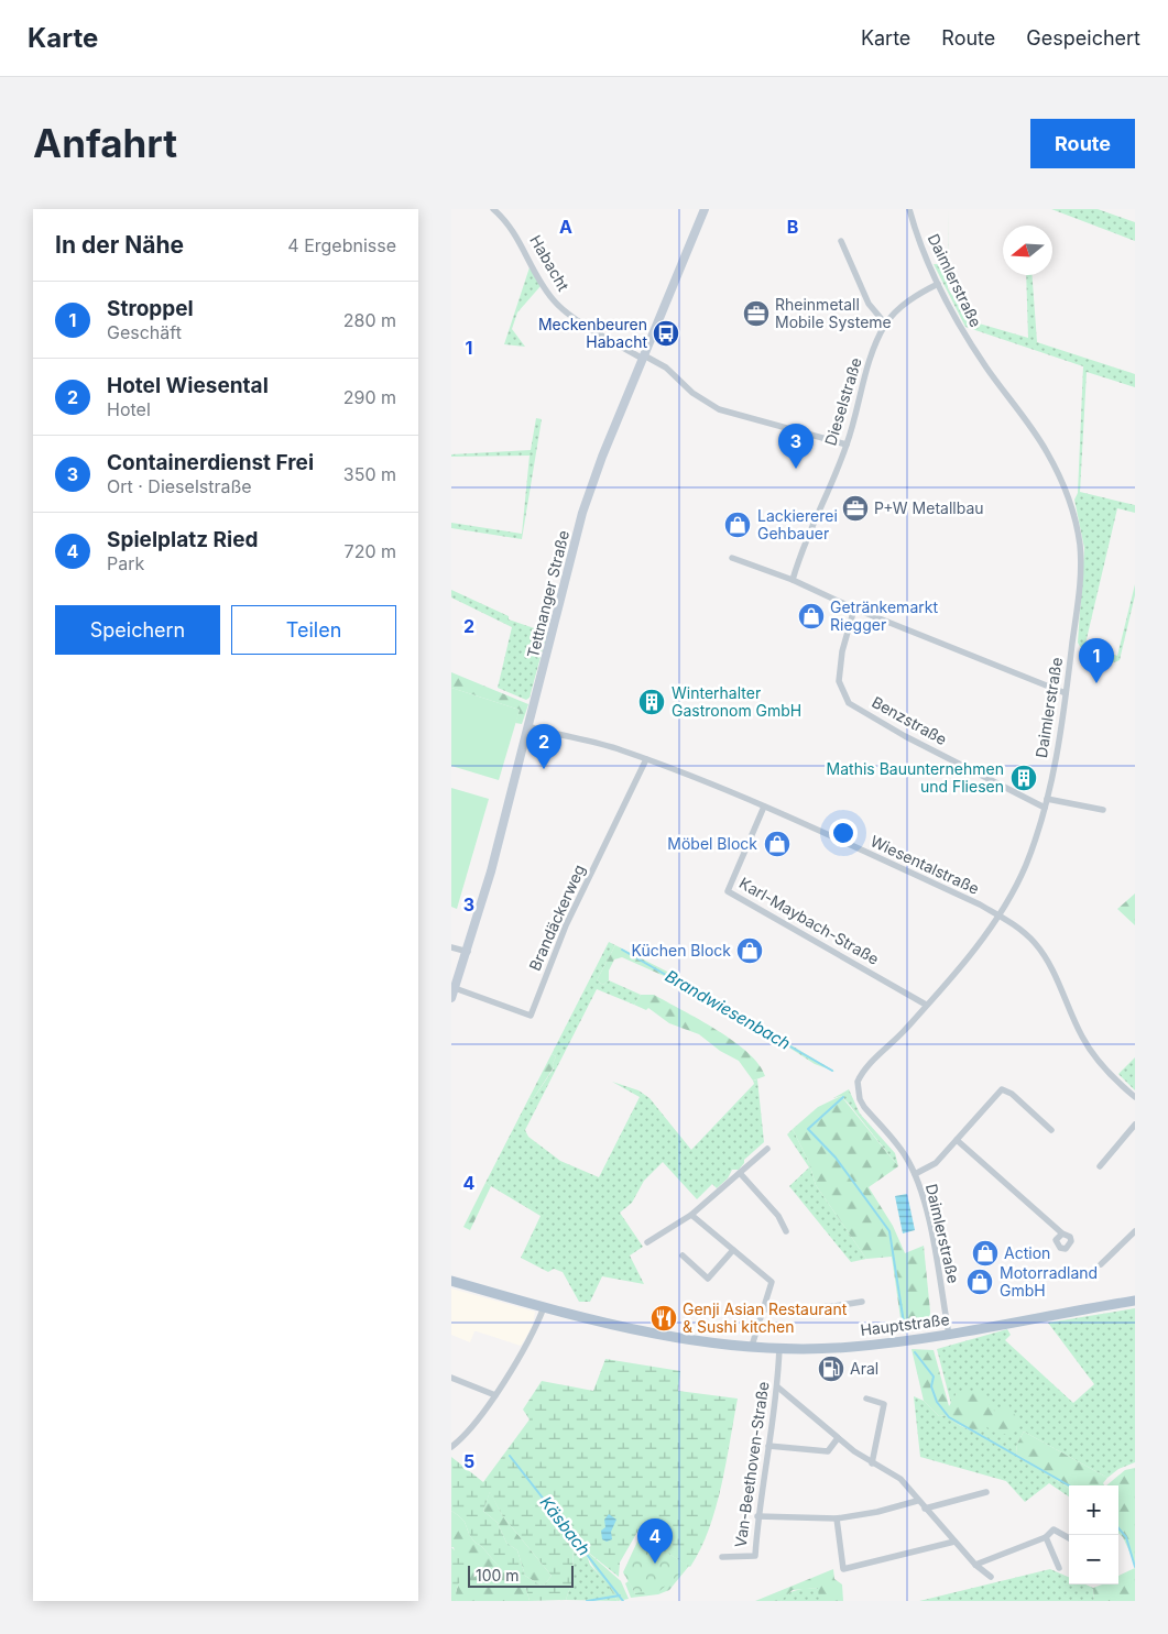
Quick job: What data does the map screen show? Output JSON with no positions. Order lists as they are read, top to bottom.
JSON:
{
  "streets": {
    "main road": ["Tettnanger Straße", "Hauptstraße"],
    "street": [
      "Habacht",
      "Daimlerstraße",
      "Dieselstraße",
      "Benzstraße",
      "Wiesentalstraße",
      "Brandäckerweg",
      "Karl-Maybach-Straße",
      "Van-Beethoven-Straße"
    ]
  },
  "crossings": [
    ["Habacht", "Dieselstraße"],
    ["Habacht", "Tettnanger Straße"],
    ["Daimlerstraße", "Dieselstraße"],
    ["Daimlerstraße", "Benzstraße"],
    ["Daimlerstraße", "Wiesentalstraße"],
    ["Daimlerstraße", "Karl-Maybach-Straße"],
    ["Daimlerstraße", "Hauptstraße"],
    ["Tettnanger Straße", "Wiesentalstraße"],
    ["Tettnanger Straße", "Brandäckerweg"],
    ["Wiesentalstraße", "Brandäckerweg"],
    ["Wiesentalstraße", "Karl-Maybach-Straße"],
    ["Hauptstraße", "Van-Beethoven-Straße"]
  ],
  "water": ["Brandwiesenbach", "Käsbach"],
  "places": {
    "office": ["Rheinmetall Mobile Systeme", "P+W Metallbau"],
    "bus stop": ["Meckenbeuren Habacht"],
    "shop": [
      "Lackiererei Gehbauer",
      "Getränkemarkt Riegger",
      "Möbel Block",
      "Küchen Block",
      "Action",
      "Motorradland GmbH"
    ],
    "building": ["Winterhalter Gastronom GmbH", "Mathis Bauunternehmen und Fliesen"],
    "restaurant": ["Genji Asian Restaurant & Sushi kitchen"],
    "fuel station": ["Aral"]
  },
  "scale_bar": "100 m",
  "north": "left",
  "page": {
    "header": "Karte",
    "nav": ["Karte", "Route", "Gespeichert"],
    "buttons": [
      "Route",
      ["Speichern", "Teilen"]
    ],
    "title": "Anfahrt",
    "heading": ["In der Nähe", "4 Ergebnisse"],
    "list": [
      {
        "mark": "1",
        "name": "Stroppel",
        "note": "Geschäft",
        "value": "280 m"
      },
      {
        "mark": "2",
        "name": "Hotel Wiesental",
        "note": "Hotel",
        "value": "290 m"
      },
      {
        "mark": "3",
        "name": "Containerdienst Frei",
        "note": "Ort · Dieselstraße",
        "value": "350 m"
      },
      {
        "mark": "4",
        "name": "Spielplatz Ried",
        "note": "Park",
        "value": "720 m"
      }
    ],
    "pins": [
      "3",
      "1",
      "2",
      "4"
    ],
    "map_buttons": ["+", "−"],
    "scale": "100 m"
  },
  "grid": {
    "columns": ["A", "B"],
    "rows": [
      "1",
      "2",
      "3",
      "4",
      "5"
    ]
  }
}
